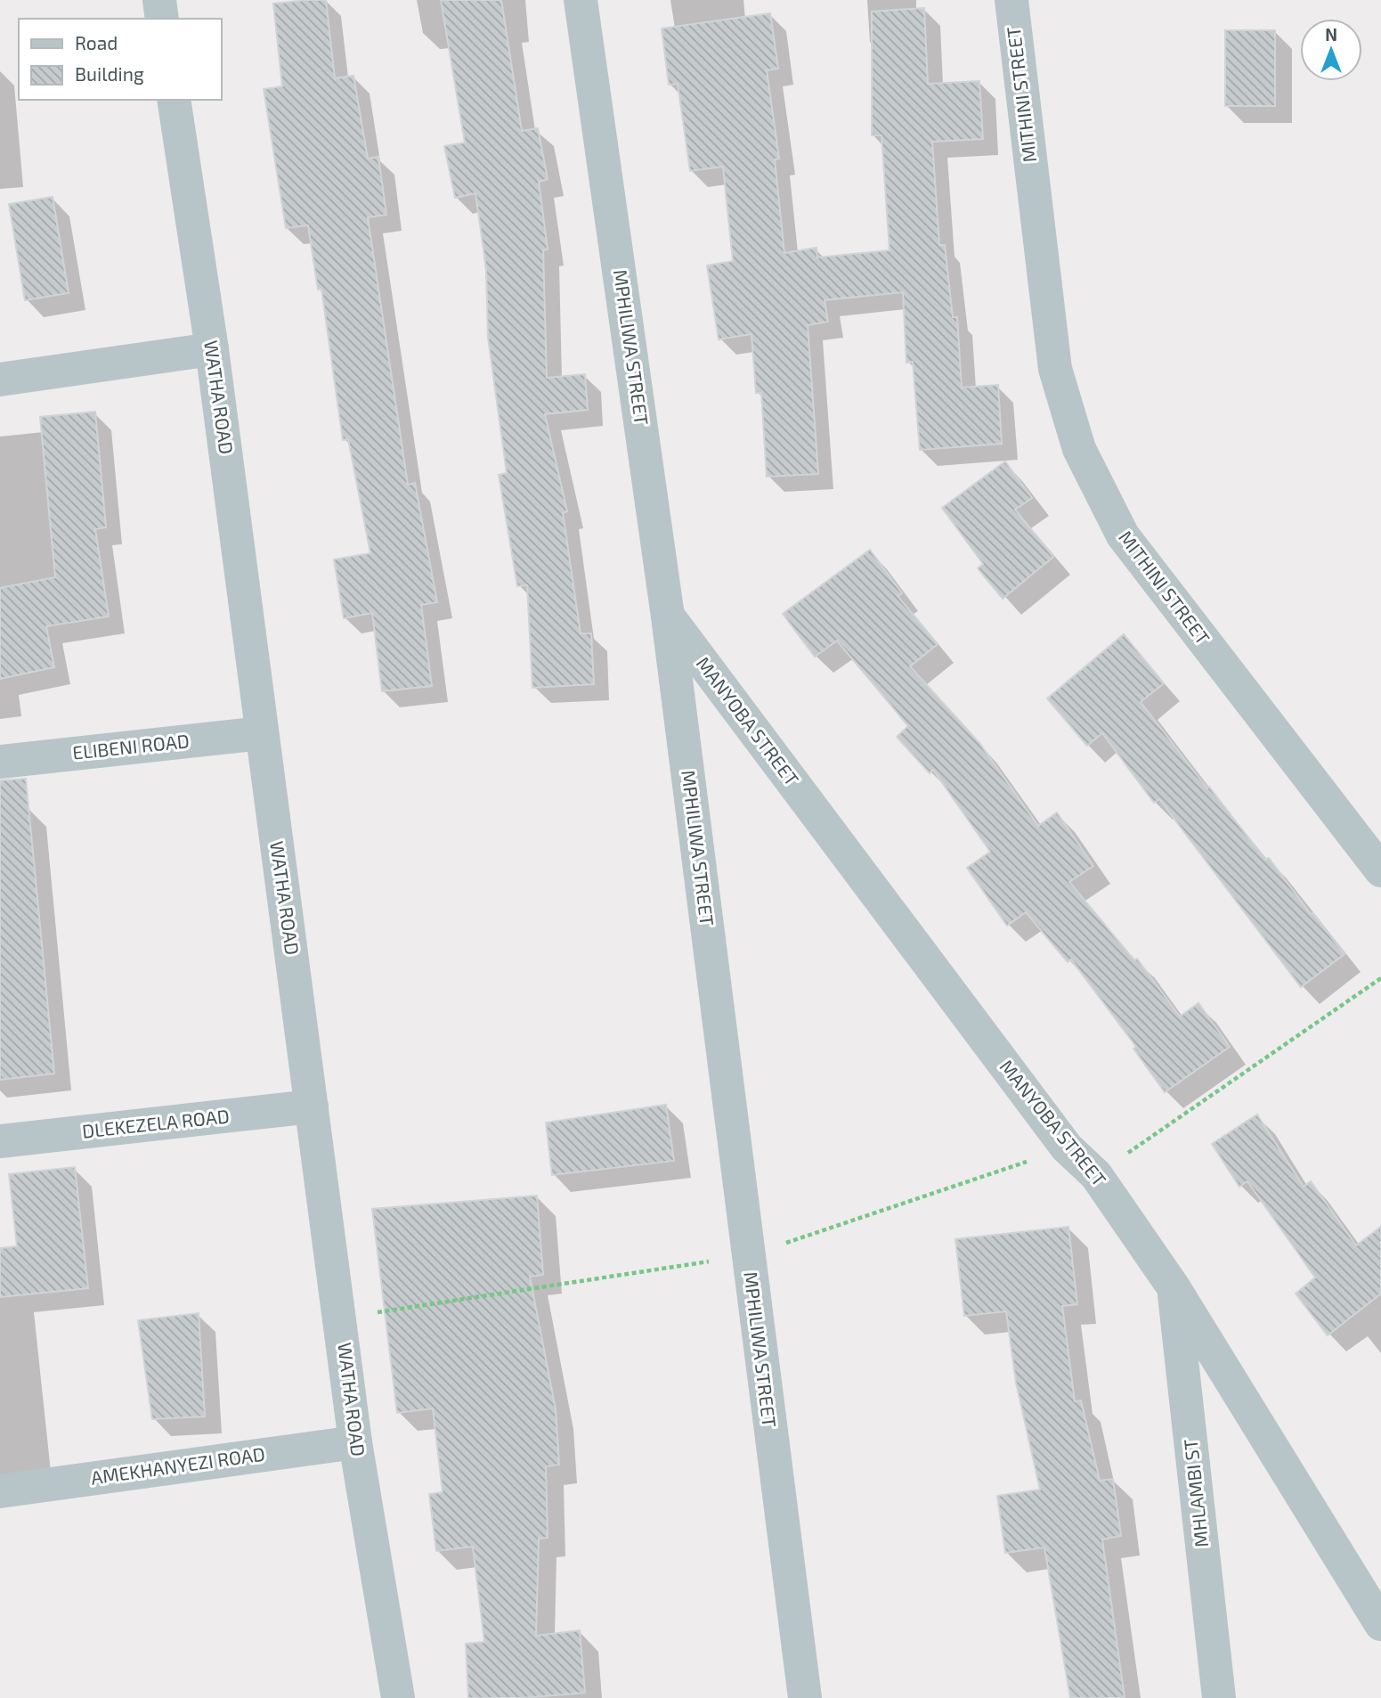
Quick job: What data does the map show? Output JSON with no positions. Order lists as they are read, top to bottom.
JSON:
{
  "streets": {
    "street": [
      "MITHINI STREET",
      "MPHILIWA STREET",
      "WATHA ROAD",
      "MANYOBA STREET",
      "ELIBENI ROAD",
      "DLEKEZELA ROAD",
      "AMEKHANYEZI ROAD",
      "MHLAMBI ST"
    ]
  },
  "crossings": [
    ["MPHILIWA STREET", "MANYOBA STREET"],
    ["WATHA ROAD", "ELIBENI ROAD"],
    ["WATHA ROAD", "DLEKEZELA ROAD"],
    ["WATHA ROAD", "AMEKHANYEZI ROAD"],
    ["MANYOBA STREET", "MHLAMBI ST"]
  ],
  "legend": ["Road", "Building"],
  "north": "top"
}
